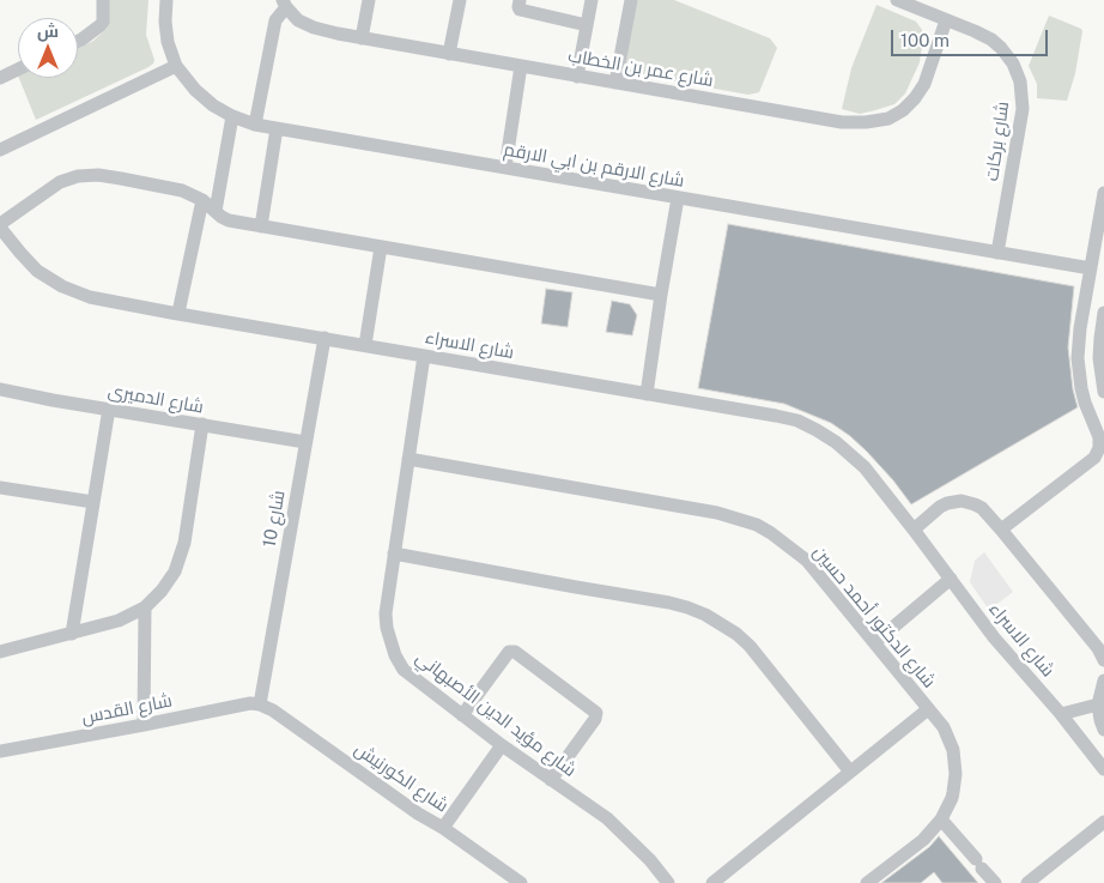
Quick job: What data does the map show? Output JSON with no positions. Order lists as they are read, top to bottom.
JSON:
{
  "streets": {
    "street": [
      "شارع عمر بن الخطاب",
      "شارع بركات",
      "شارع الارقم بن ابي الارقم",
      "شارع الاسراء",
      "شارع الدميرى",
      "شارع 10",
      "شارع الدكتور أحمد حسين",
      "شارع القدس",
      "شارع مؤيد الدين الأصبهاني",
      "شارع الكورنيش"
    ]
  },
  "crossings": [
    ["شارع عمر بن الخطاب", "شارع بركات"],
    ["شارع بركات", "شارع الارقم بن ابي الارقم"],
    ["شارع الاسراء", "شارع 10"],
    ["شارع الاسراء", "شارع مؤيد الدين الأصبهاني"],
    ["شارع الدميرى", "شارع 10"],
    ["شارع 10", "شارع القدس"],
    ["شارع 10", "شارع الكورنيش"],
    ["شارع الدكتور أحمد حسين", "شارع مؤيد الدين الأصبهاني"],
    ["شارع القدس", "شارع الكورنيش"]
  ],
  "scale_bar": "100 m",
  "north": "top"
}
